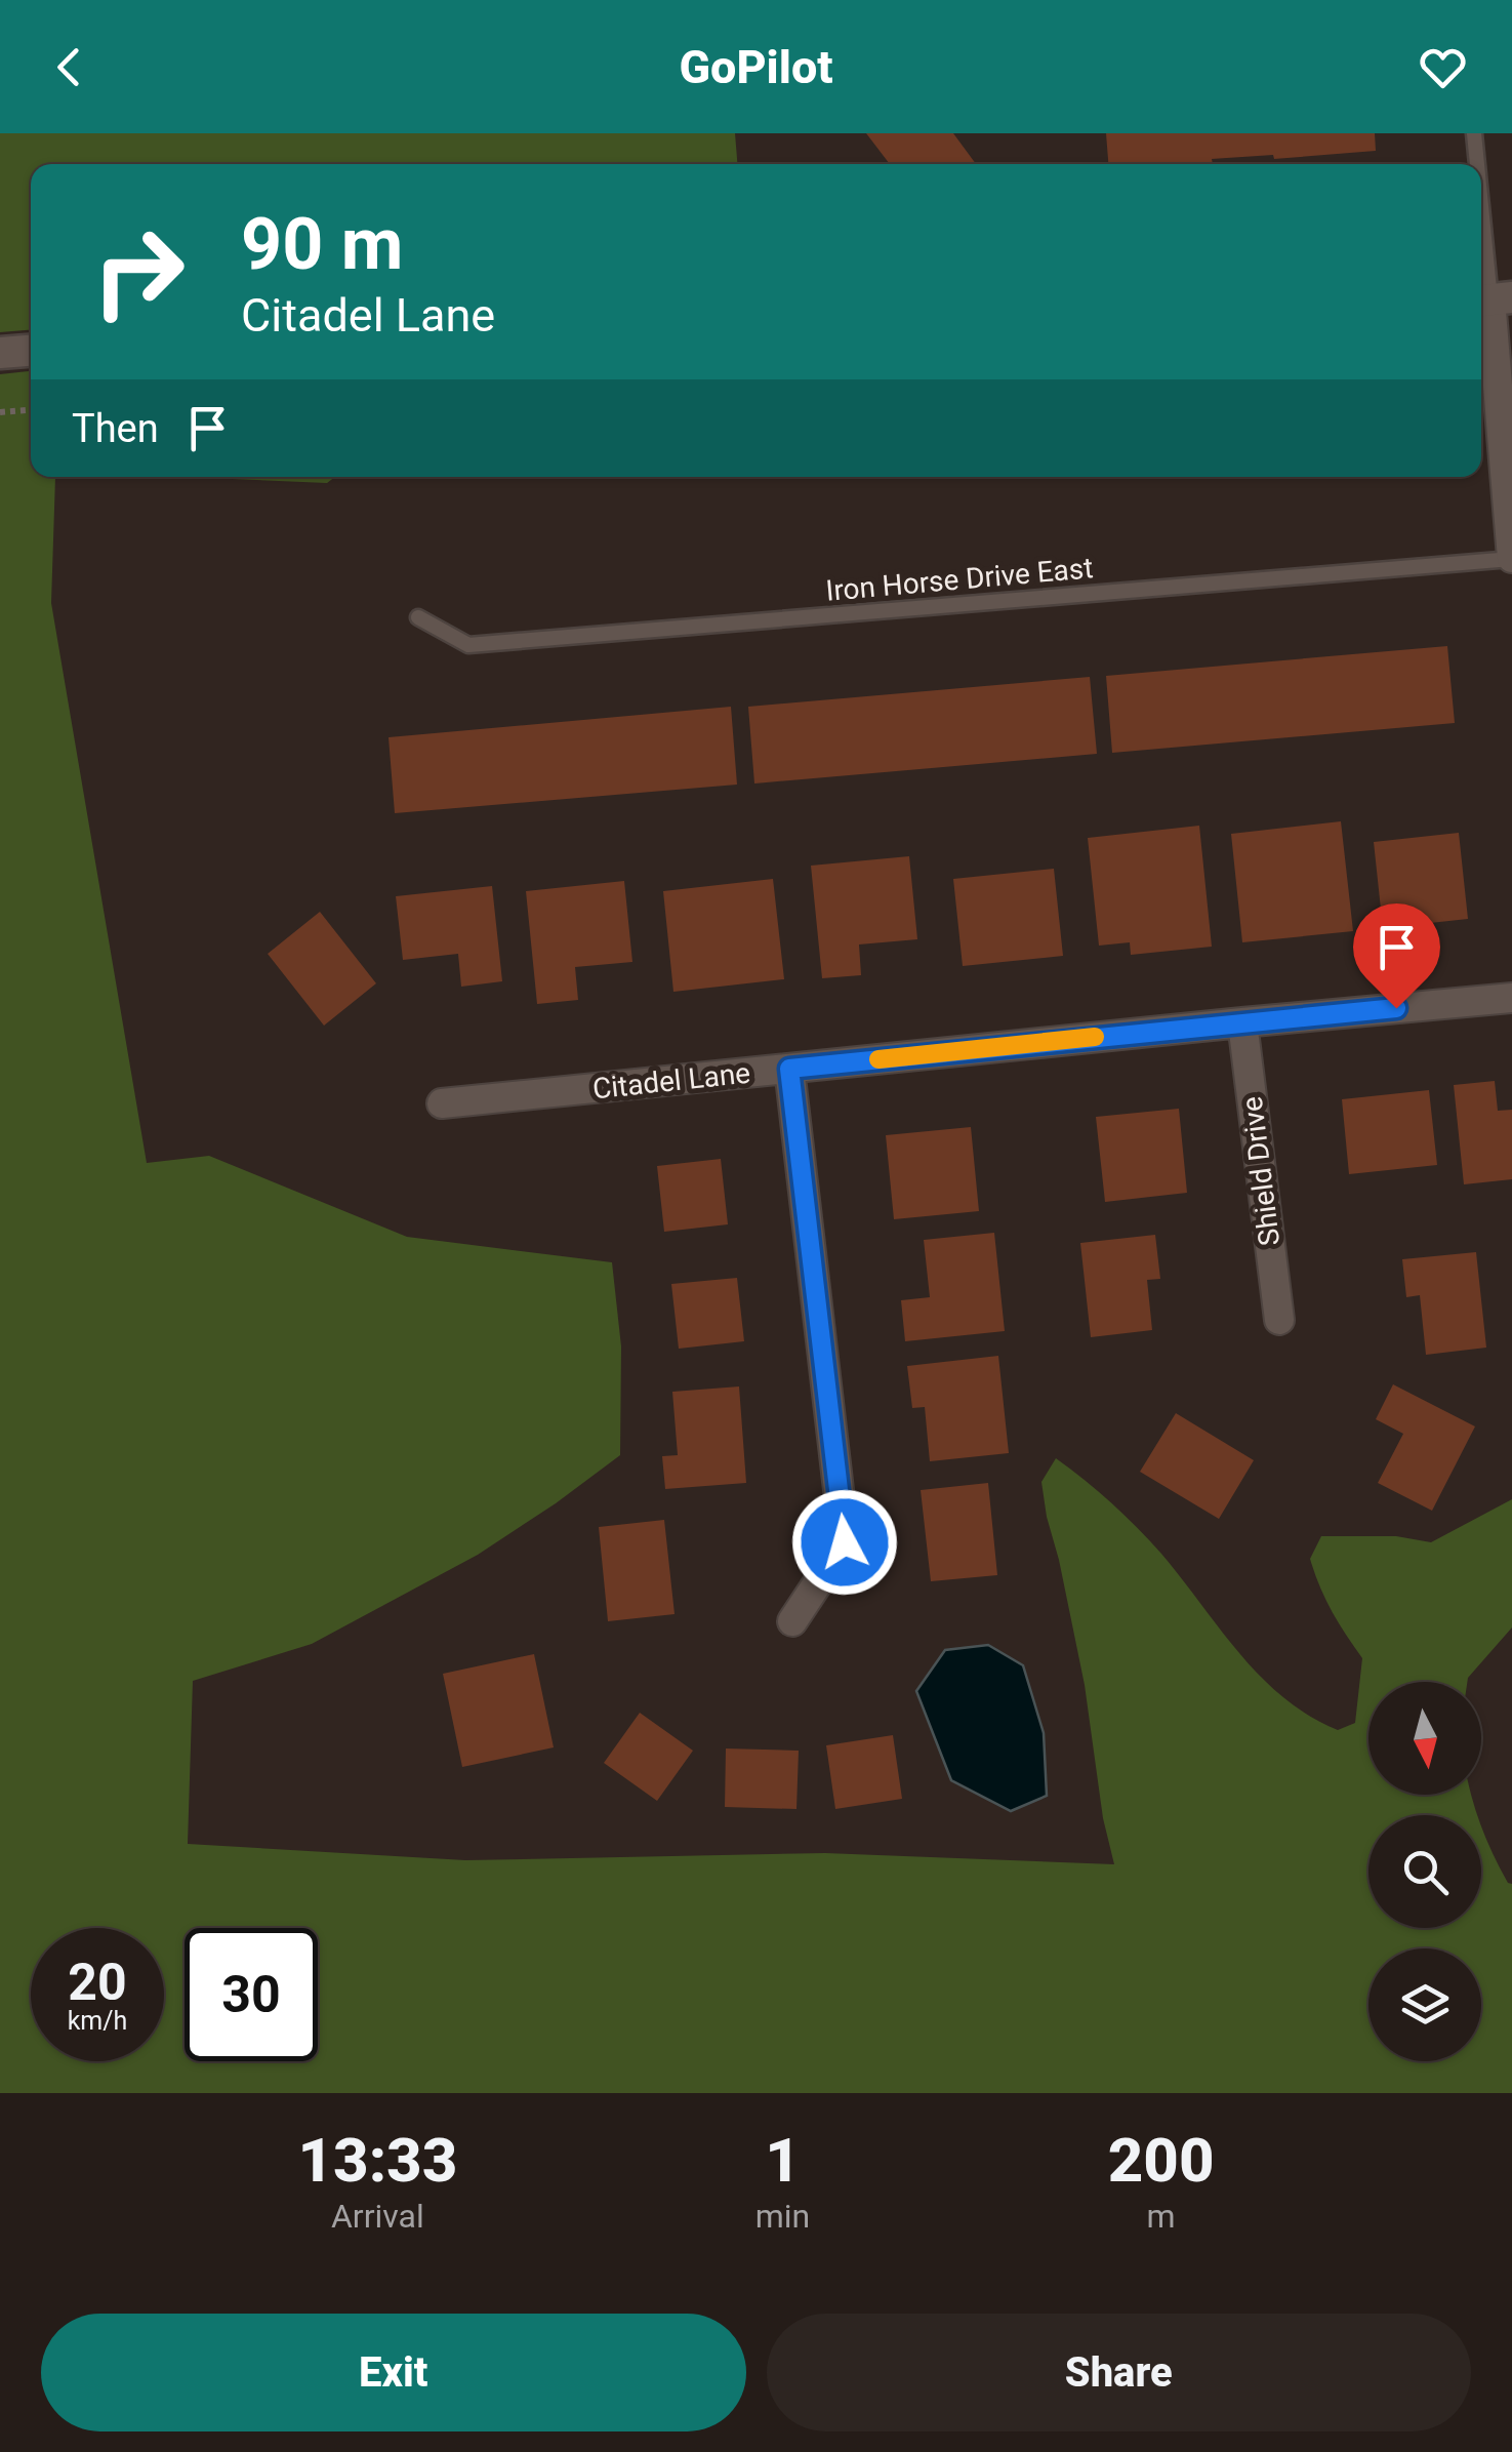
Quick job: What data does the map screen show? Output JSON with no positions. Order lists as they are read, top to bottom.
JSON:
{
  "streets": {
    "street": ["Citadel Lane", "Shield Drive"],
    "lane": ["Iron Horse Drive East"]
  },
  "crossings": [
    ["Citadel Lane", "Shield Drive"]
  ],
  "north": "bottom",
  "page": {
    "header": "GoPilot",
    "turn": ["90 m", "Citadel Lane"],
    "then": "Then",
    "speed": "20 km/h",
    "limit": "30",
    "eta": [
      "13:33",
      "Arrival",
      "1",
      "min",
      "200",
      "m"
    ],
    "buttons": ["Exit", "Share"]
  }
}
